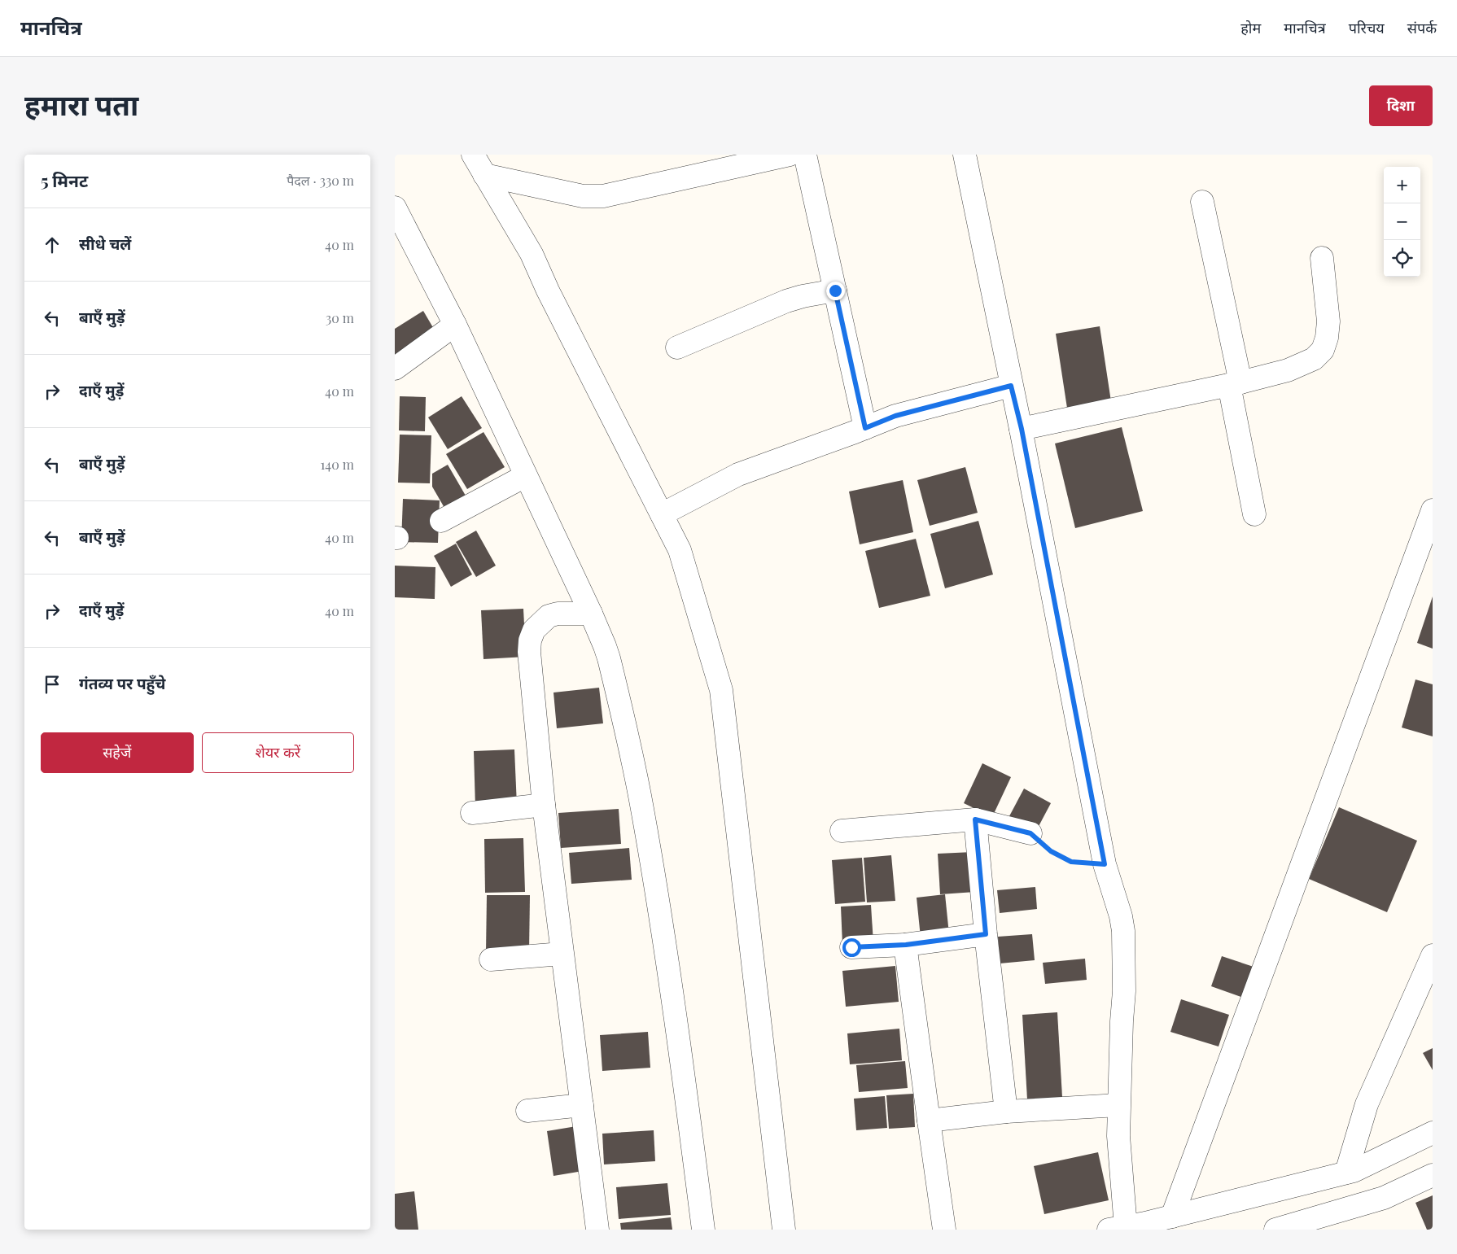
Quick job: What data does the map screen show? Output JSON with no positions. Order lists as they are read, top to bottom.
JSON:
{
  "page": {
    "header": "मानचित्र",
    "nav": [
      "होम",
      "मानचित्र",
      "परिचय",
      "संपर्क"
    ],
    "title": "हमारा पता",
    "buttons": [
      "दिशा",
      ["सहेजें", "शेयर करें"]
    ],
    "heading": ["5 मिनट", "पैदल · 330 m"],
    "map_buttons": ["+", "−"],
    "list": [
      ["सीधे चलें", "40 m"],
      ["बाएँ मुड़ें", "30 m"],
      ["दाएँ मुड़ें", "40 m"],
      ["बाएँ मुड़ें", "140 m"],
      ["बाएँ मुड़ें", "40 m"],
      ["दाएँ मुड़ें", "40 m"],
      "गंतव्य पर पहुँचे"
    ]
  }
}
